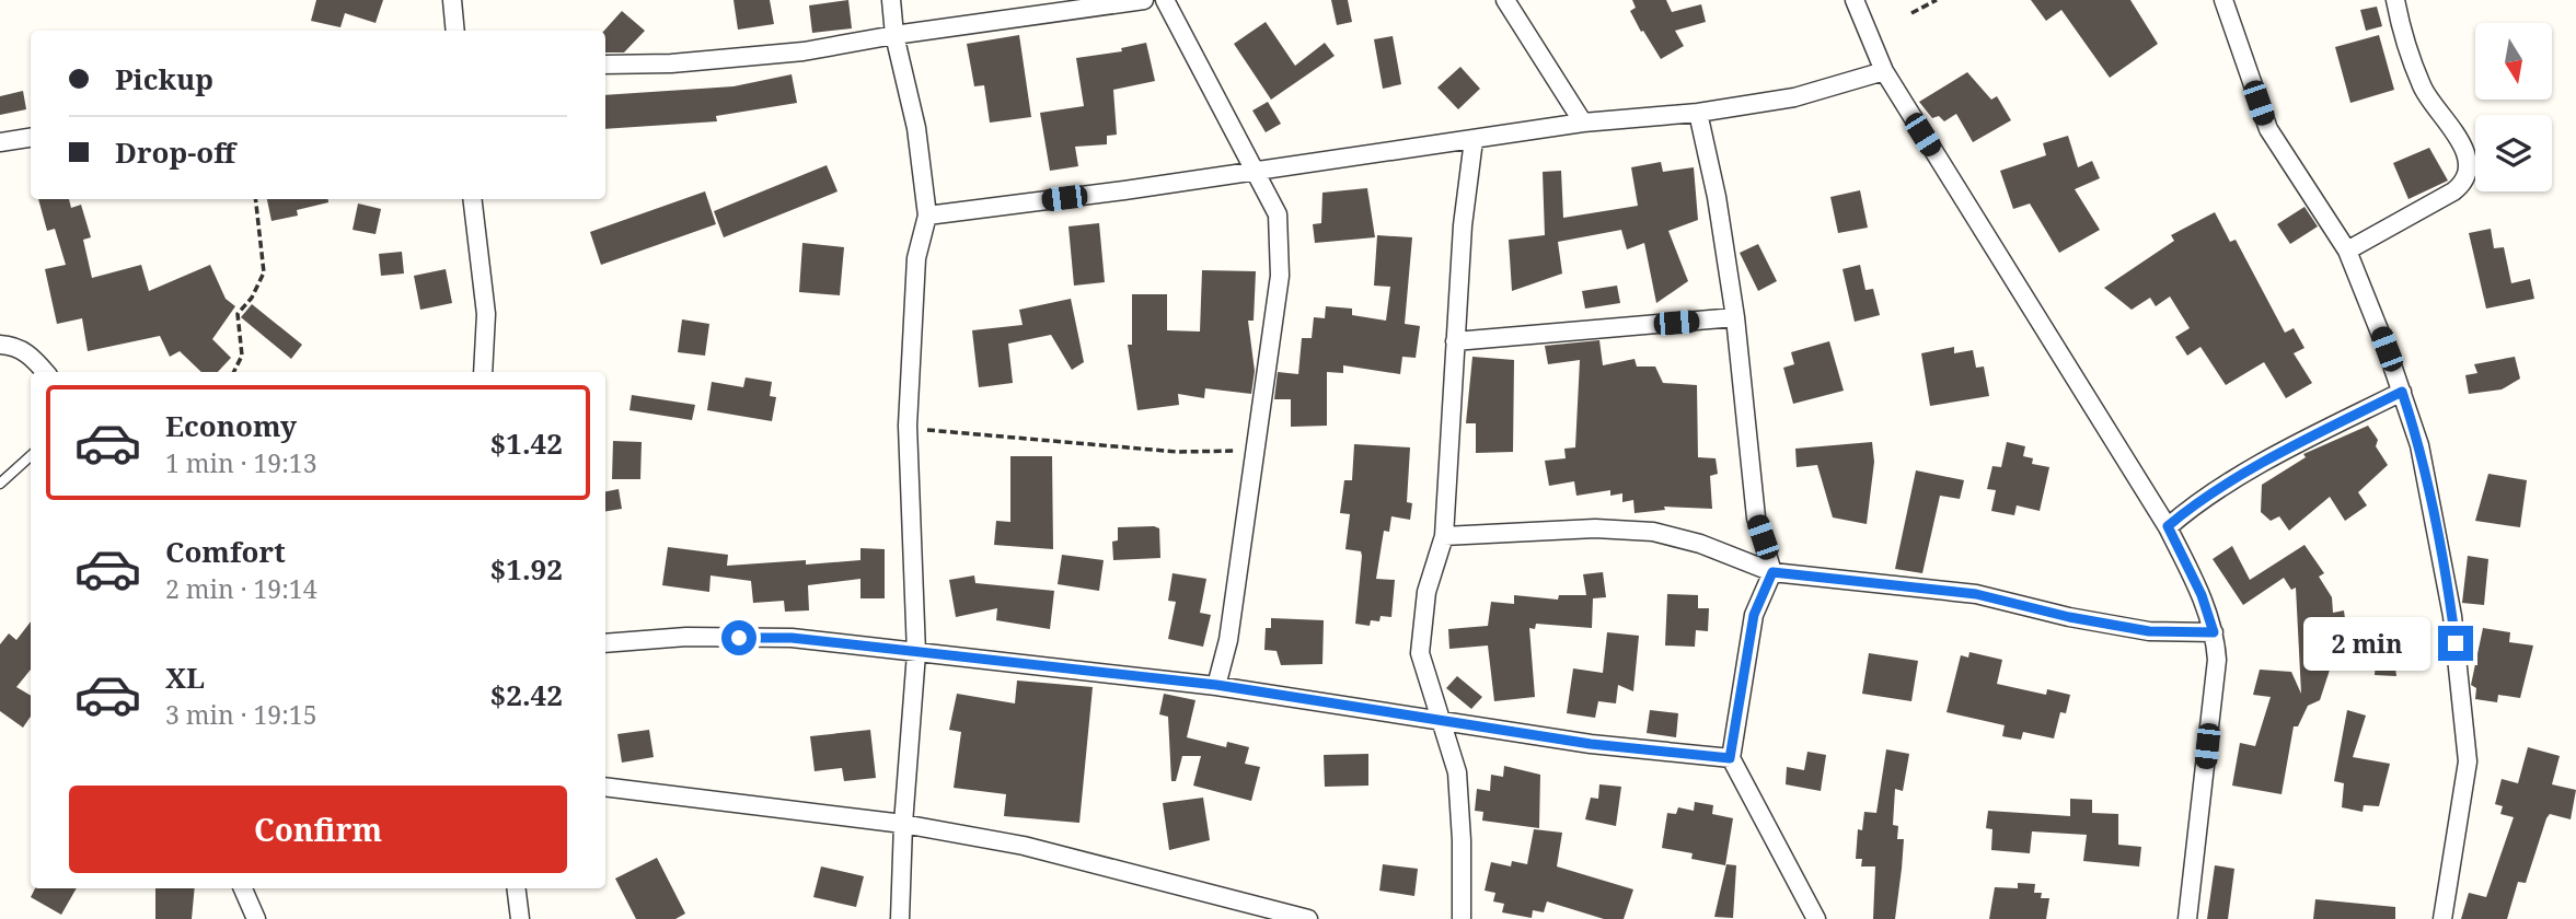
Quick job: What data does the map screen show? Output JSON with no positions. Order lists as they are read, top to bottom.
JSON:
{
  "north": "bottom",
  "page": {
    "banner": ["Pickup", "Drop-off"],
    "list": [
      {
        "name": "Economy",
        "note": "1 min · 19:13",
        "value": "$1.42"
      },
      {
        "name": "Comfort",
        "note": "2 min · 19:14",
        "value": "$1.92"
      },
      {
        "name": "XL",
        "note": "3 min · 19:15",
        "value": "$2.42"
      }
    ],
    "bubble": "2 min",
    "buttons": "Confirm"
  }
}
